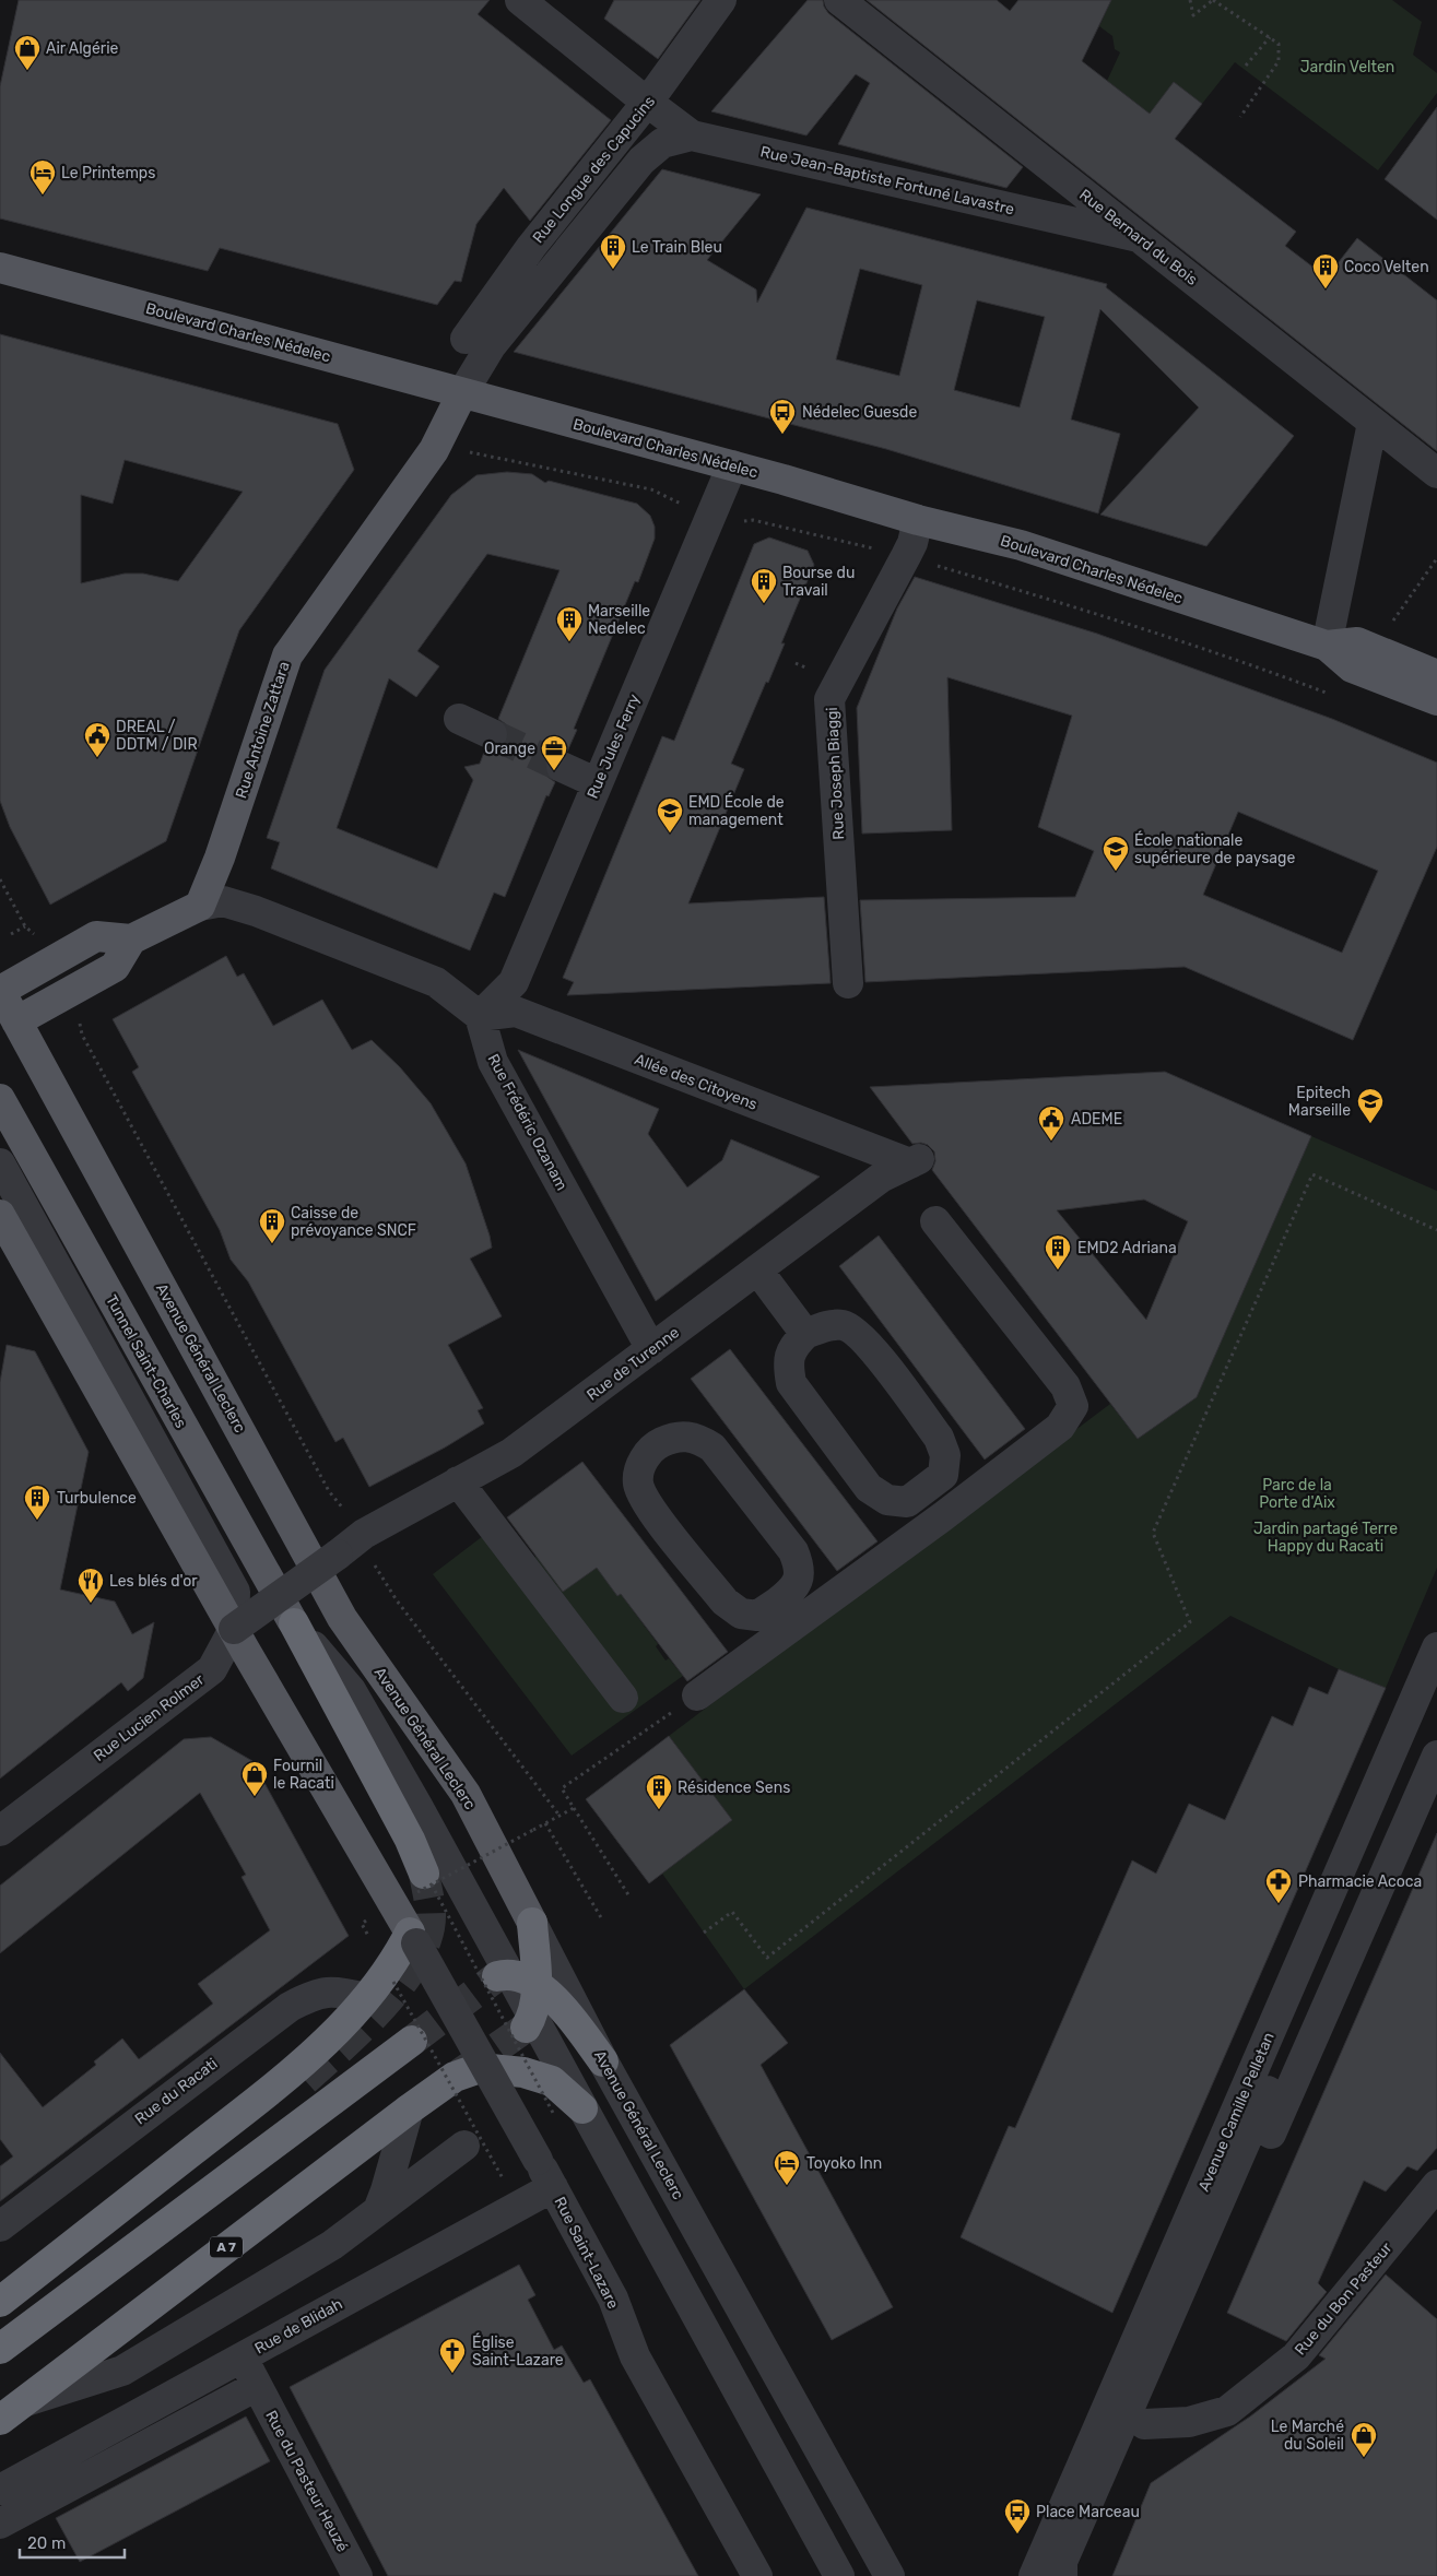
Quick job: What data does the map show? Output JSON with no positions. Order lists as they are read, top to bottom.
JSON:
{
  "streets": {
    "highway": ["A 7"],
    "main road": [
      "Boulevard Charles Nédelec",
      "Rue Antoine Zattara",
      "Avenue Général Leclerc",
      "Tunnel Saint-Charles"
    ],
    "street": [
      "Rue Longue des Capucins",
      "Rue Jean-Baptiste Fortuné Lavastre",
      "Rue Bernard du Bois",
      "Rue Jules Ferry",
      "Rue Joseph Biaggi",
      "Allée des Citoyens",
      "Rue Frédéric Ozanam",
      "Rue de Turenne",
      "Rue Lucien Rolmer",
      "Rue du Racati",
      "Avenue Camille Pelletan",
      "Rue Saint-Lazare",
      "Rue du Bon Pasteur",
      "Rue de Blidah",
      "Rue du Pasteur Heuzé"
    ]
  },
  "crossings": [
    ["Rue Jean-Baptiste Fortuné Lavastre", "Rue Bernard du Bois"],
    ["Rue Jean-Baptiste Fortuné Lavastre", "Boulevard Charles Nédelec"],
    ["Rue Jean-Baptiste Fortuné Lavastre", "Rue Antoine Zattara"],
    ["Boulevard Charles Nédelec", "Rue Antoine Zattara"],
    ["Boulevard Charles Nédelec", "Rue Jules Ferry"],
    ["Boulevard Charles Nédelec", "Rue Joseph Biaggi"],
    ["Rue Jules Ferry", "Allée des Citoyens"],
    ["Rue Jules Ferry", "Rue Frédéric Ozanam"],
    ["Allée des Citoyens", "Rue Frédéric Ozanam"],
    ["Allée des Citoyens", "Rue de Turenne"],
    ["Rue Frédéric Ozanam", "Rue de Turenne"],
    ["Rue de Turenne", "Rue Lucien Rolmer"],
    ["Rue Saint-Lazare", "Rue de Blidah"],
    ["Rue de Blidah", "Rue du Pasteur Heuzé"]
  ],
  "parks": ["Jardin Velten", "Parc de la Porte d'Aix", "Jardin partagé Terre Happy du Racati"],
  "places": {
    "shop": ["Air Algérie", "Fournil le Racati", "Le Marché du Soleil"],
    "hotel": ["Le Printemps", "Toyoko Inn"],
    "building": [
      "Le Train Bleu",
      "Coco Velten",
      "Bourse du Travail",
      "Marseille Nedelec",
      "Caisse de prévoyance SNCF",
      "EMD2 Adriana",
      "Turbulence",
      "Résidence Sens"
    ],
    "bus stop": ["Nédelec Guesde", "Place Marceau"],
    "public building": ["DREAL / DDTM / DIR", "ADEME"],
    "office": ["Orange"],
    "school or university": ["EMD École de management", "École nationale supérieure de paysage", "Epitech Marseille"],
    "restaurant": ["Les blés d'or"],
    "pharmacy": ["Pharmacie Acoca"],
    "church": ["Église Saint-Lazare"]
  },
  "scale_bar": "20 m"
}
